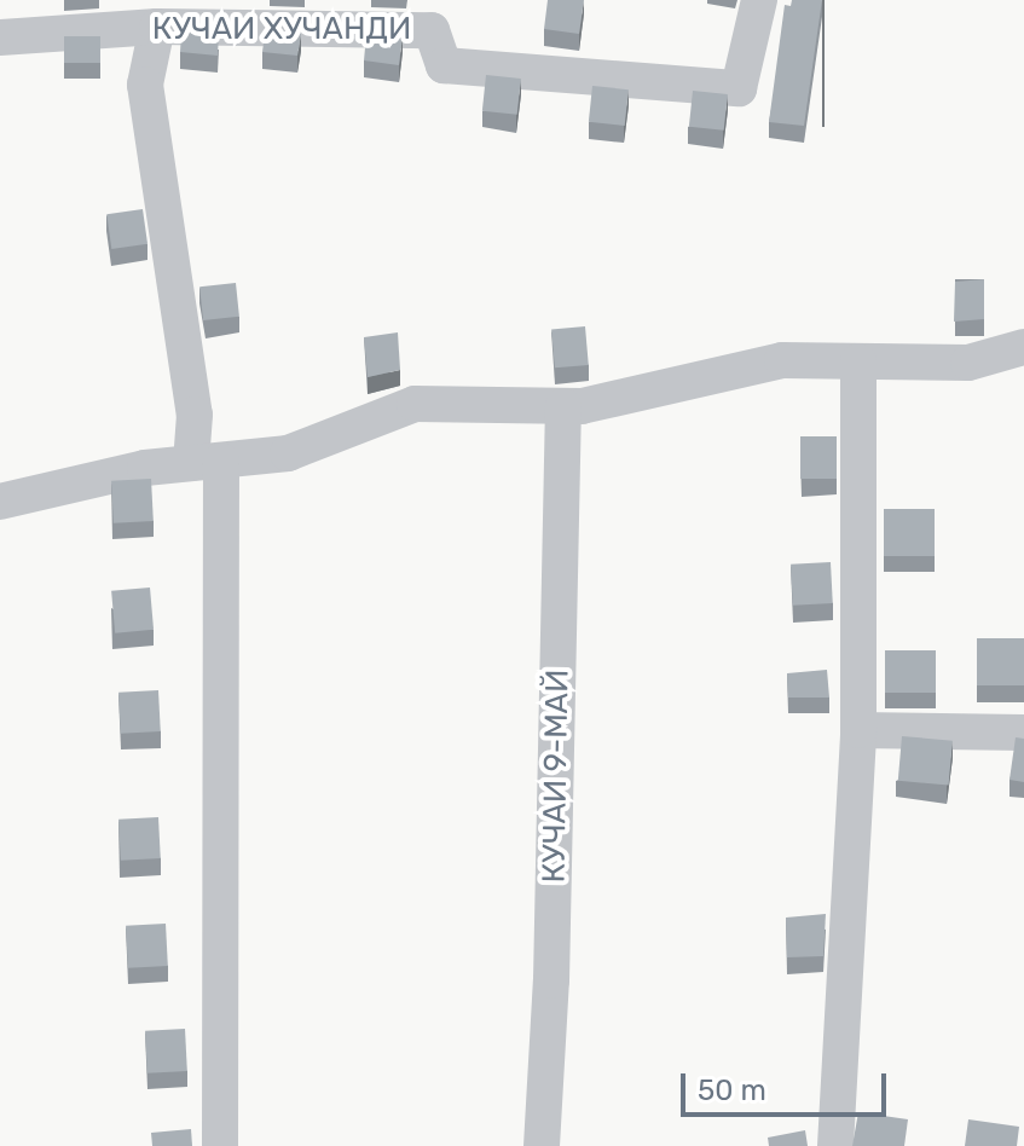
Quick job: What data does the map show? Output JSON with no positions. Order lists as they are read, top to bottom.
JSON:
{
  "streets": {
    "street": ["КУЧАИ ХУЧАНДИ", "КУЧАИ 9-МАЙ"]
  },
  "scale_bar": "50 m"
}
